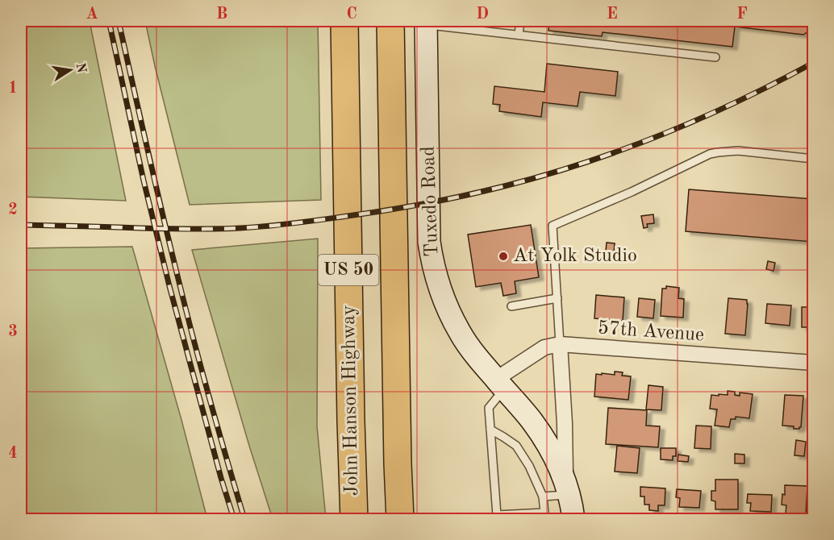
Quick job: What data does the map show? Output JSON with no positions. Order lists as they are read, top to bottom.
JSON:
{
  "streets": {
    "highway": ["US 50", "John Hanson Highway"],
    "main road": ["Tuxedo Road"],
    "street": ["57th Avenue"]
  },
  "crossings": [
    ["Tuxedo Road", "57th Avenue"]
  ],
  "places": ["At Yolk Studio"],
  "north": "right",
  "grid": {
    "columns": [
      "A",
      "B",
      "C",
      "D",
      "E",
      "F"
    ],
    "rows": [
      "1",
      "2",
      "3",
      "4"
    ]
  }
}
